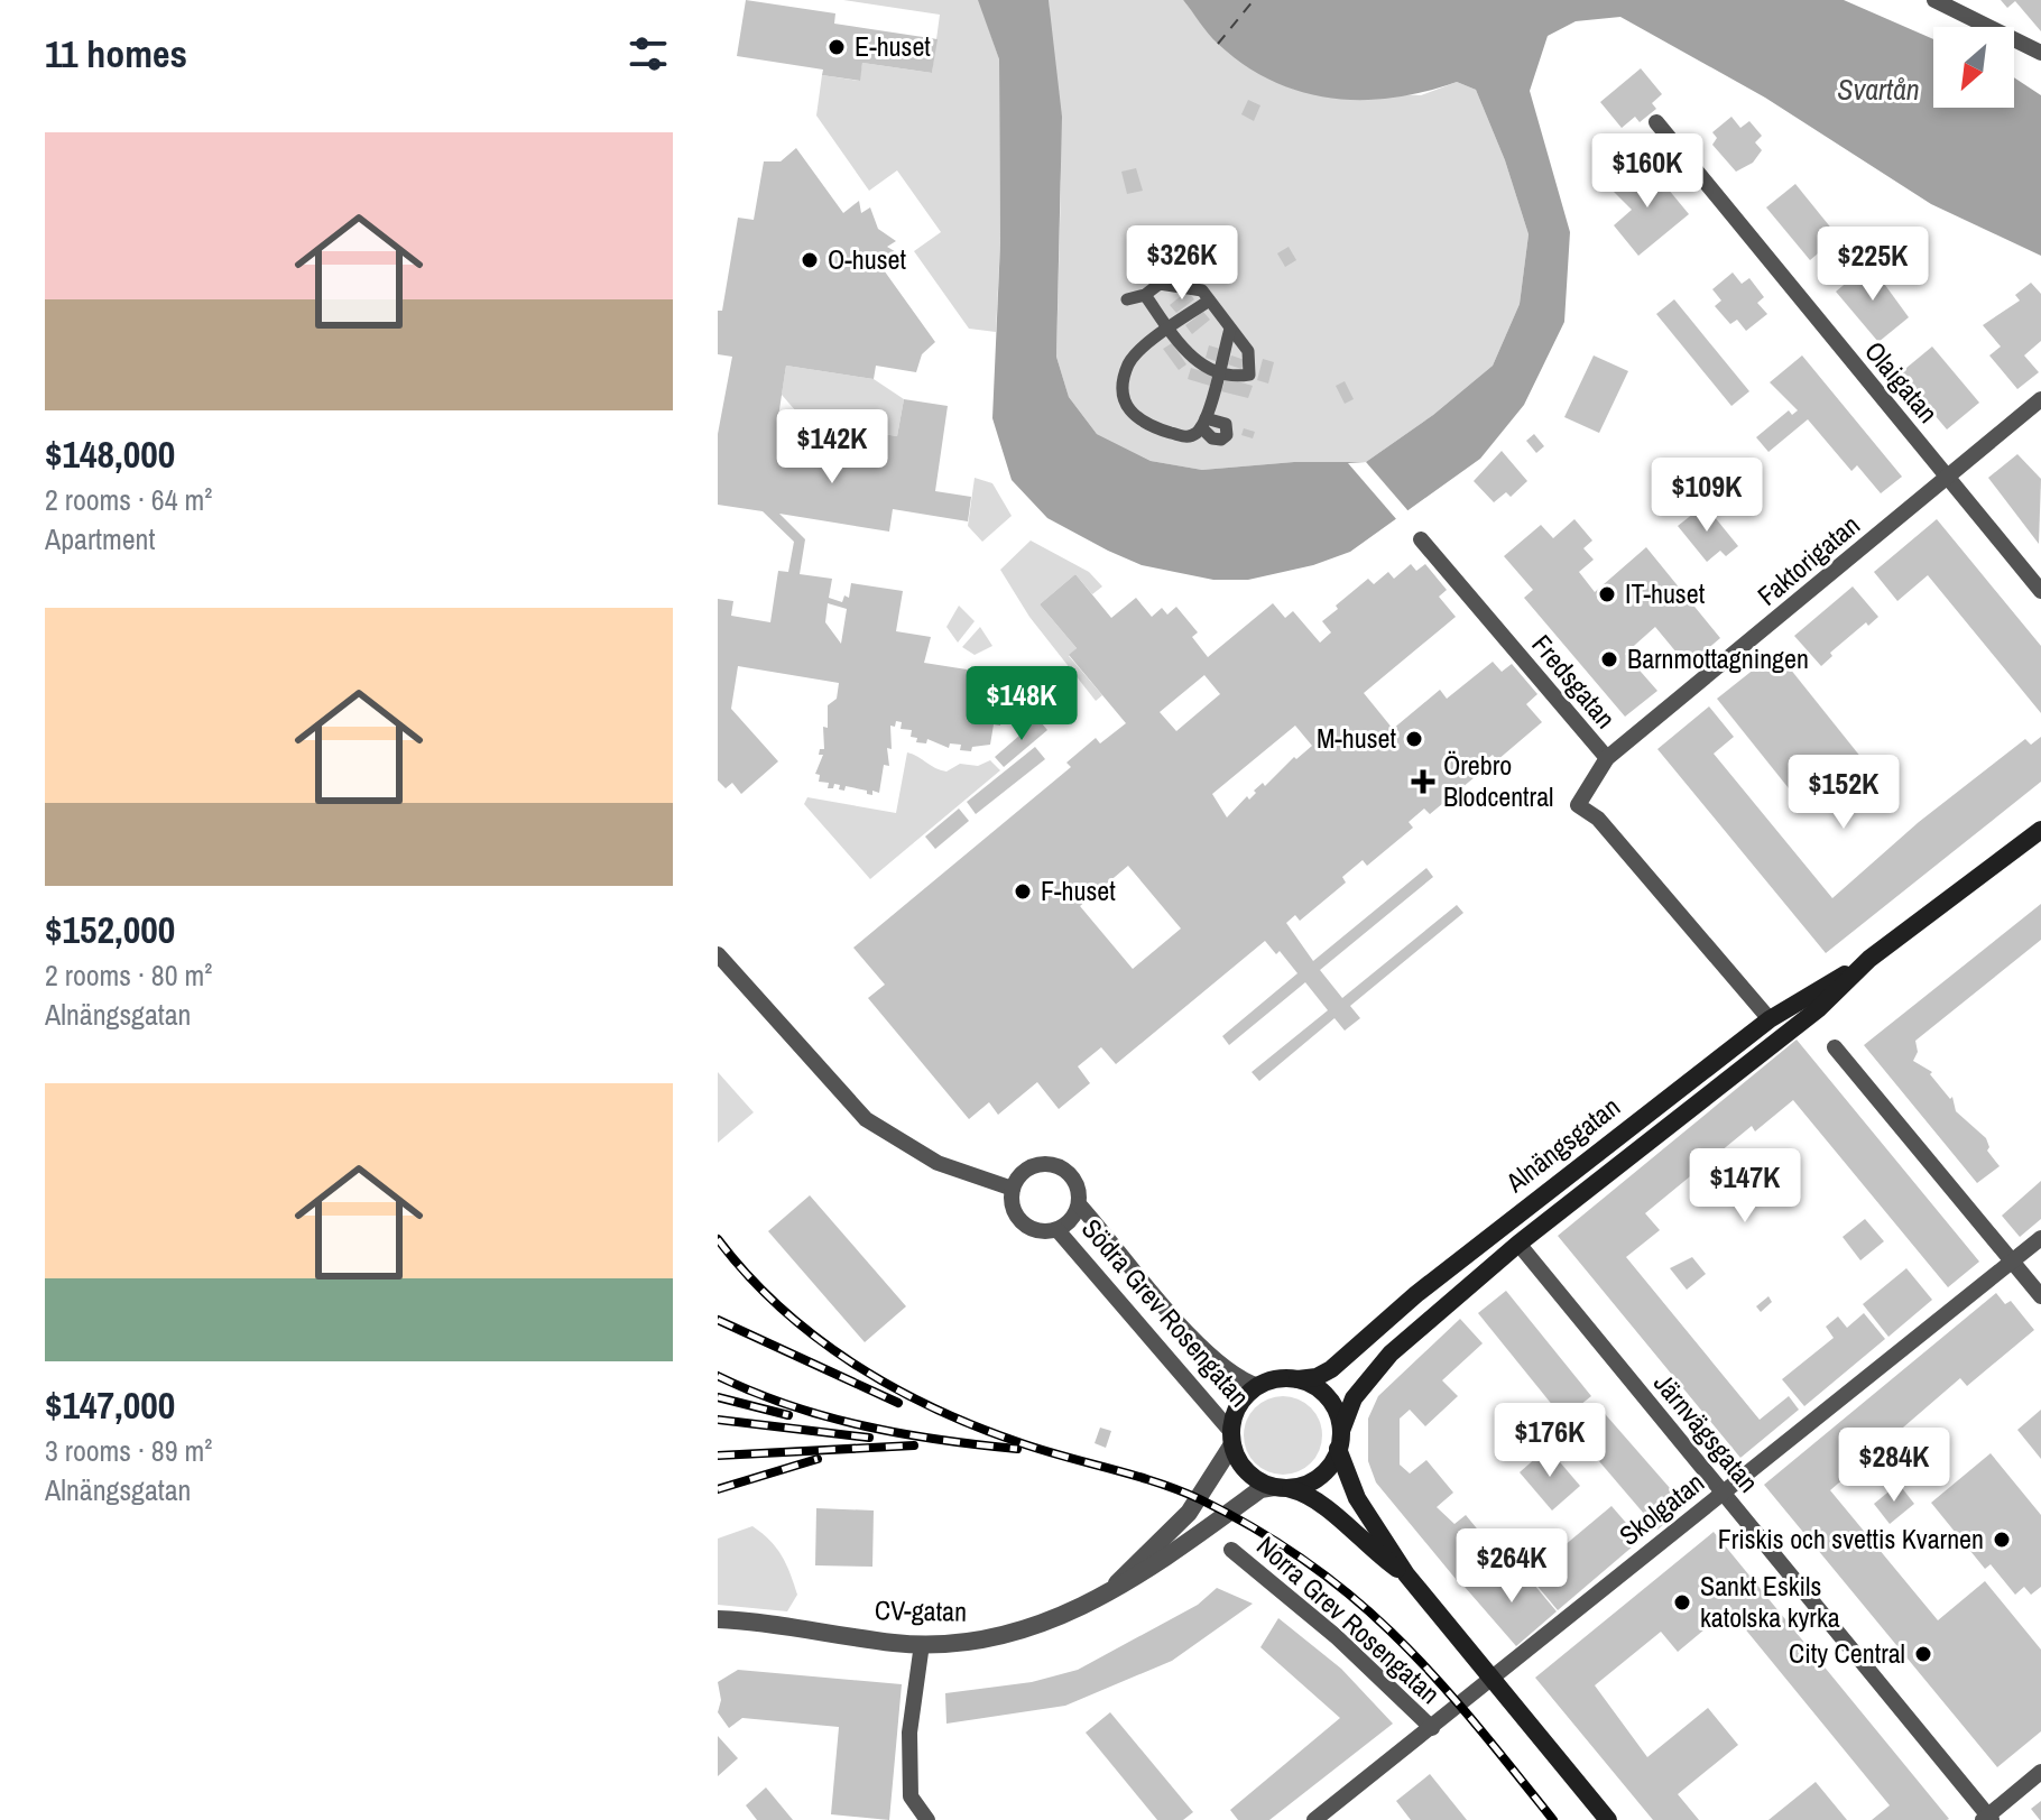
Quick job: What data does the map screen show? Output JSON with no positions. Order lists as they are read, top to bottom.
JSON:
{
  "streets": {
    "main road": ["Alnängsgatan"],
    "street": [
      "Olaigatan",
      "Faktorigatan",
      "Fredsgatan",
      "Södra Grev Rosengatan",
      "Järnvägsgatan",
      "Skolgatan",
      "CV-gatan",
      "Norra Grev Rosengatan"
    ]
  },
  "crossings": [
    ["Olaigatan", "Faktorigatan"],
    ["Faktorigatan", "Fredsgatan"],
    ["Fredsgatan", "Alnängsgatan"],
    ["Alnängsgatan", "Södra Grev Rosengatan"],
    ["Alnängsgatan", "Järnvägsgatan"],
    ["Alnängsgatan", "CV-gatan"],
    ["Södra Grev Rosengatan", "CV-gatan"],
    ["Järnvägsgatan", "Skolgatan"],
    ["Skolgatan", "Norra Grev Rosengatan"]
  ],
  "water": ["Svartån"],
  "places": {
    "other": [
      "E-huset",
      "O-huset",
      "IT-huset",
      "Barnmottagningen",
      "M-huset",
      "F-huset",
      "Friskis och svettis Kvarnen",
      "Sankt Eskils katolska kyrka",
      "City Central"
    ],
    "health": ["Örebro Blodcentral"]
  },
  "north": "bottom left",
  "page": {
    "heading": "11 homes",
    "list": [
      {
        "name": "$148,000",
        "note": "2 rooms · 64 m² · Apartment"
      },
      {
        "name": "$152,000",
        "note": "2 rooms · 80 m² · Alnängsgatan"
      },
      {
        "name": "$147,000",
        "note": "3 rooms · 89 m² · Alnängsgatan"
      }
    ],
    "price": [
      "$160K",
      "$326K",
      "$225K",
      "$142K",
      "$109K",
      "$148K",
      "$152K",
      "$147K",
      "$176K",
      "$284K",
      "$264K"
    ]
  }
}
